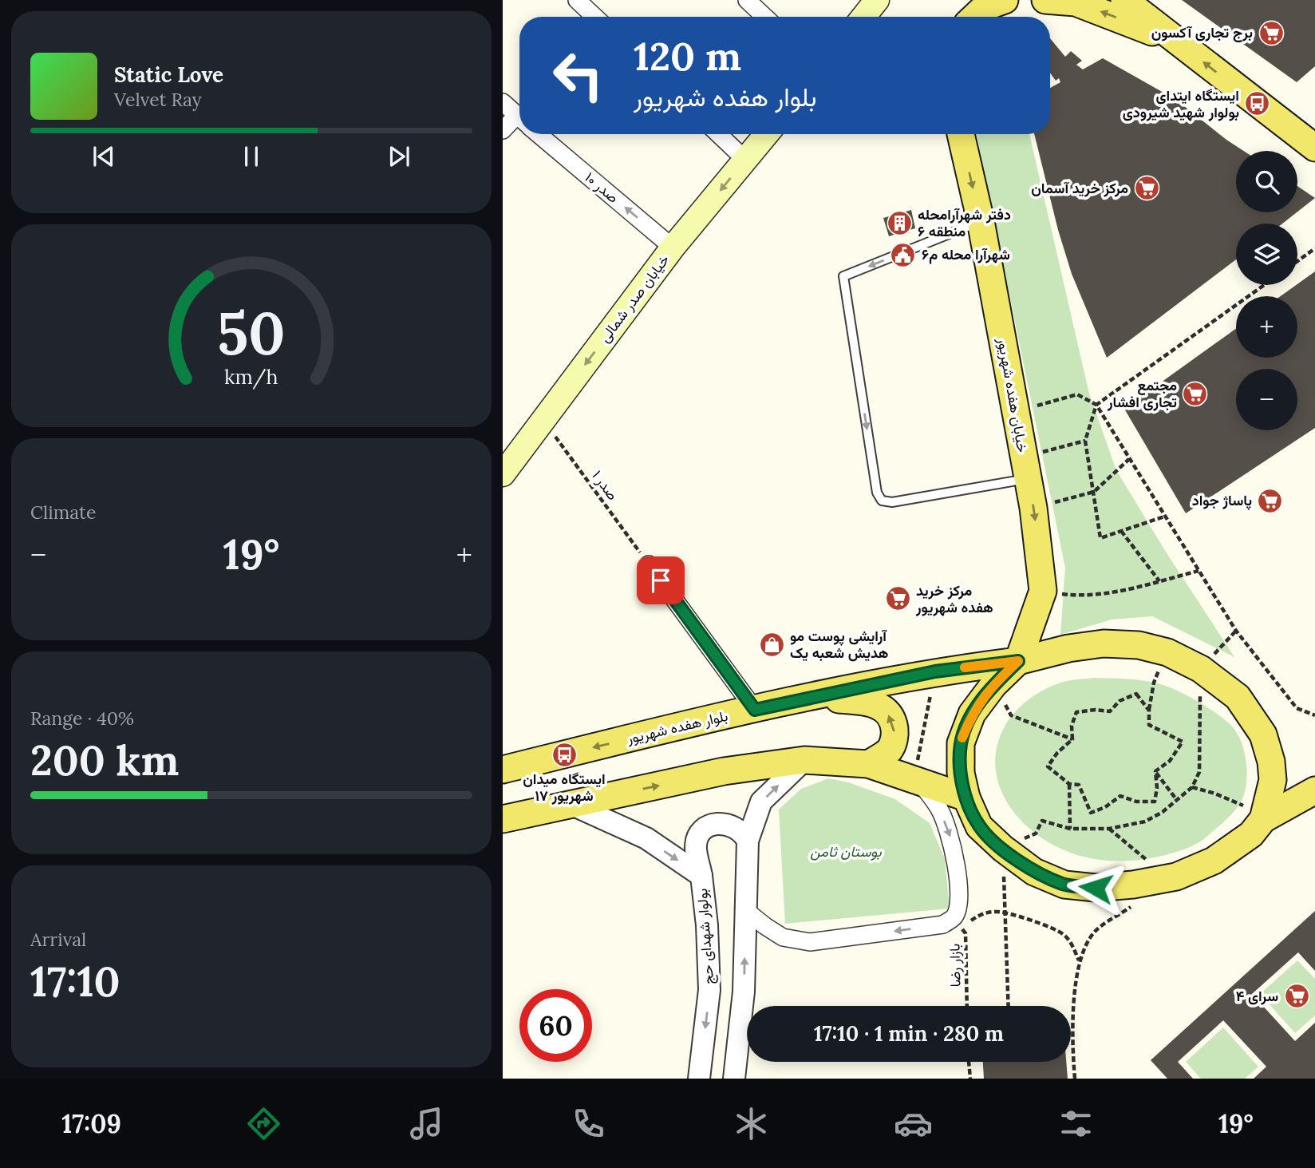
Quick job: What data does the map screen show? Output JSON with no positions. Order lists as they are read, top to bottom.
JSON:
{
  "streets": {
    "main road": ["خیابان صدر شمالی", "خیابان هفده شهریور", "بلوار هفده شهریور"],
    "street": ["صدر ۱۰", "بولوار شهدای حج"],
    "path": ["صدر ۱", "بازار رضا"]
  },
  "crossings": [
    ["صدر ۱۰", "خیابان صدر شمالی"],
    ["خیابان صدر شمالی", "صدر ۱"],
    ["خیابان هفده شهریور", "بلوار هفده شهریور"]
  ],
  "one_way": ["صدر ۱۰", "خیابان صدر شمالی", "بولوار شهدای حج"],
  "parks": ["بوستان ثامن"],
  "places": {
    "supermarket": [
      "برج تجاری آکسون",
      "مرکز خرید آسمان",
      "مجتمع تجاری افشار",
      "پاساژ جواد",
      "مرکز خرید هفده شهریور",
      "سرای ۴"
    ],
    "bus stop": ["ایستگاه ایتدای بولوار شهید شیرودی", "ایستگاه میدان ۱۷ شهریور"],
    "building": ["دفتر شهرآرامحله منطقه ۶"],
    "public building": ["شهرآرا محله م۶"],
    "shop": ["آرایشی پوست مو هدیش شعبه یک"]
  },
  "page": {
    "turn": ["120 m", "بلوار هفده شهریور"],
    "song": ["Static Love", "Velvet Ray"],
    "map_buttons": ["+", "−"],
    "tile": [
      "Climate",
      ["Range · 40%", "200 km"],
      ["Arrival", "17:10"]
    ],
    "heat": ["−", "19°", "+"],
    "limit": "60",
    "trip": "17:10 · 1 min · 280 m",
    "tabs": ["17:09", "19°"],
    "gauge": ["50", "km/h"]
  }
}
